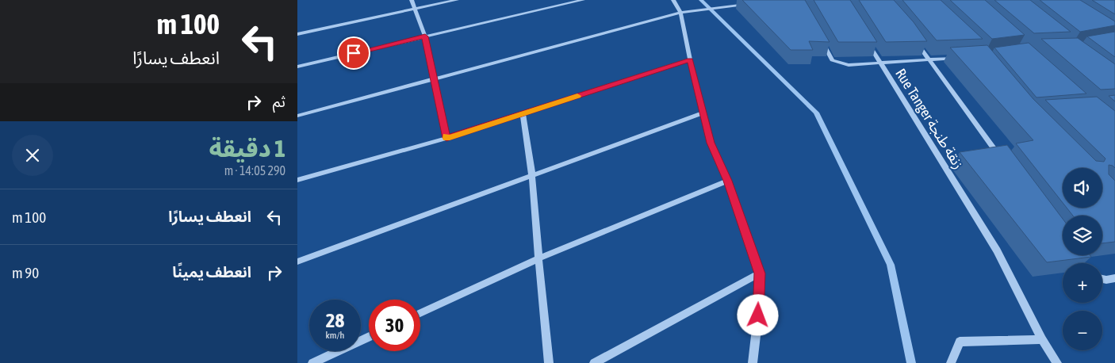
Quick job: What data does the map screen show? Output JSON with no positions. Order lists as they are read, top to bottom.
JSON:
{
  "streets": {
    "street": ["Rue Tanger زنقة طنجة"]
  },
  "page": {
    "turn": ["100 m", "انعطف يسارًا"],
    "then": "ثم",
    "heading": ["1 دقيقة", "290 m · 14:05"],
    "map_buttons": ["+", "−"],
    "list": [
      {
        "name": "انعطف يسارًا",
        "value": "100 m"
      },
      {
        "name": "انعطف يمينًا",
        "value": "90 m"
      }
    ],
    "speed": "28 km/h",
    "limit": "30"
  }
}
